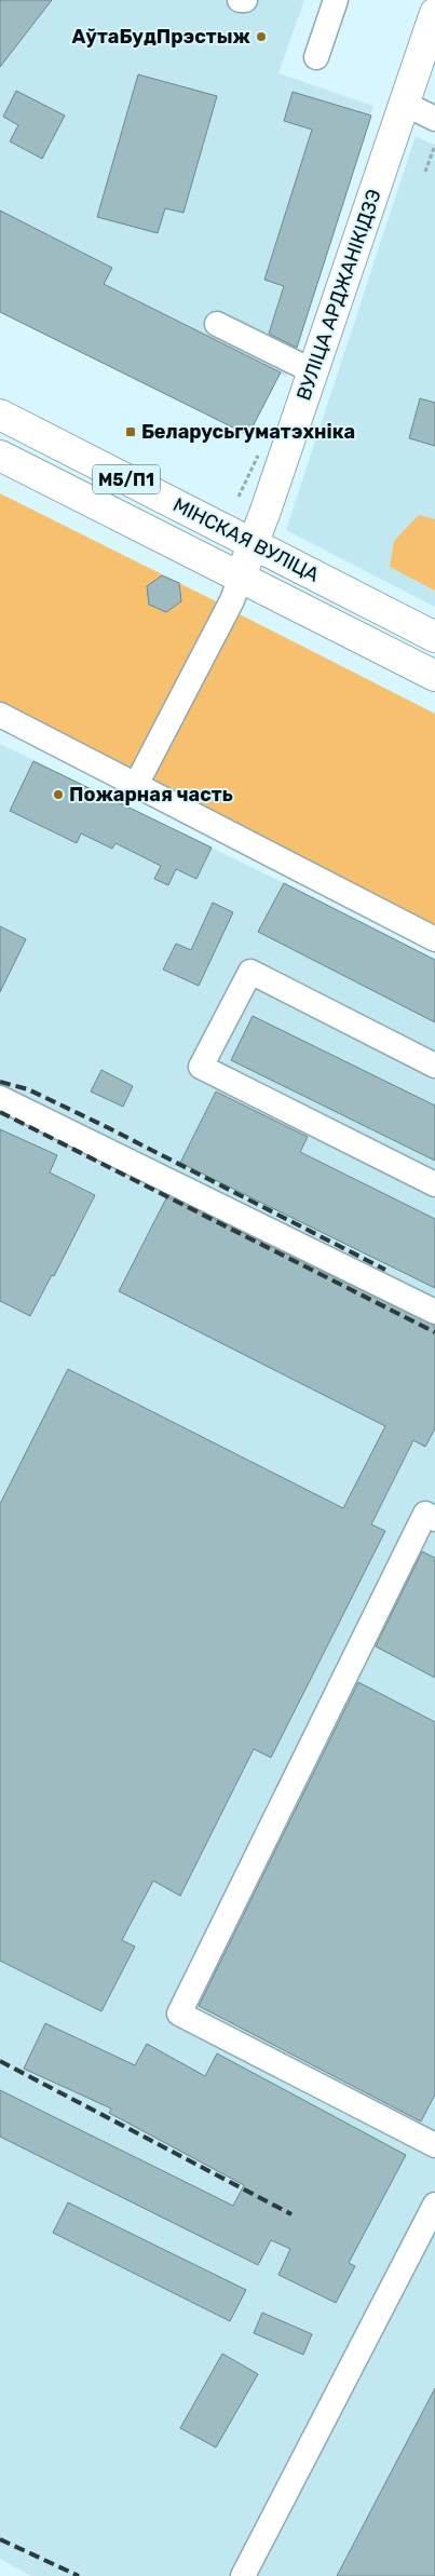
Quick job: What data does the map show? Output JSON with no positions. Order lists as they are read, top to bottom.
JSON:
{
  "streets": {
    "main road": ["ВУЛІЦА АРДЖАНІКІДЗЭ", "М5/П1", "МІНСКАЯ ВУЛІЦА"]
  },
  "crossings": [
    ["ВУЛІЦА АРДЖАНІКІДЗЭ", "МІНСКАЯ ВУЛІЦА"]
  ],
  "places": {
    "other": ["АўтаБудПрэстыж", "Пожарная часть"],
    "transit": ["Беларусьгуматэхніка"]
  }
}
